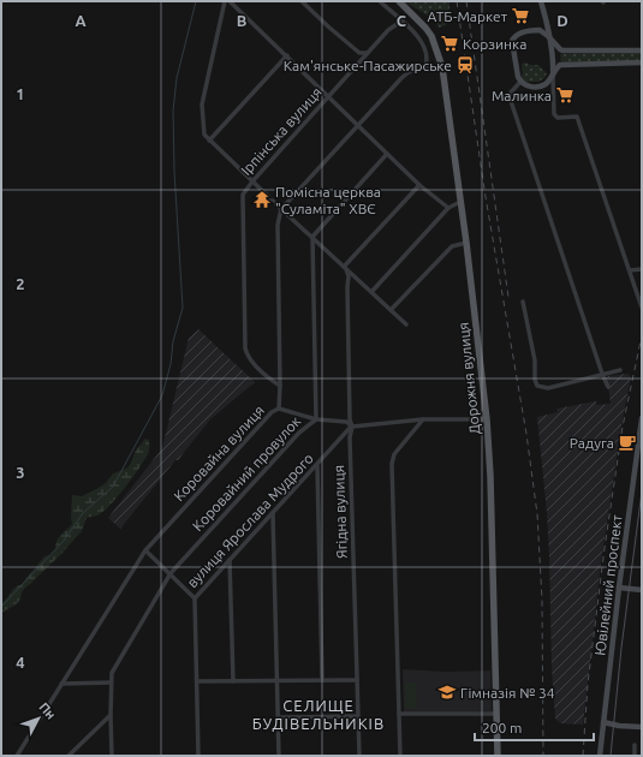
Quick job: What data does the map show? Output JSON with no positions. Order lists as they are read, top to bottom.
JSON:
{
  "streets": {
    "main road": ["Дорожня вулиця", "Ювілейний проспект"],
    "street": [
      "Ірпінська вулиця",
      "Коровайна вулиця",
      "Коровайний провулок",
      "Ягідна вулиця",
      "вулиця Ярослава Мудрого"
    ]
  },
  "crossings": [
    ["Ірпінська вулиця", "Коровайна вулиця"],
    ["Ягідна вулиця", "вулиця Ярослава Мудрого"]
  ],
  "districts": ["СЕЛИЩЕ БУДІВЕЛЬНИКІВ"],
  "places": {
    "supermarket": ["АТБ-Маркет", "Корзинка", "Малинка"],
    "station": ["Кам'янське-Пасажирське"],
    "temple": ["Помісна церква \"Суламіта\" ХВЄ"],
    "cafe": ["Радуга"],
    "school or university": ["Гімназія № 34"]
  },
  "scale_bar": "200 m",
  "north": "top right",
  "grid": {
    "columns": [
      "A",
      "B",
      "C",
      "D"
    ],
    "rows": [
      "1",
      "2",
      "3",
      "4"
    ]
  }
}
